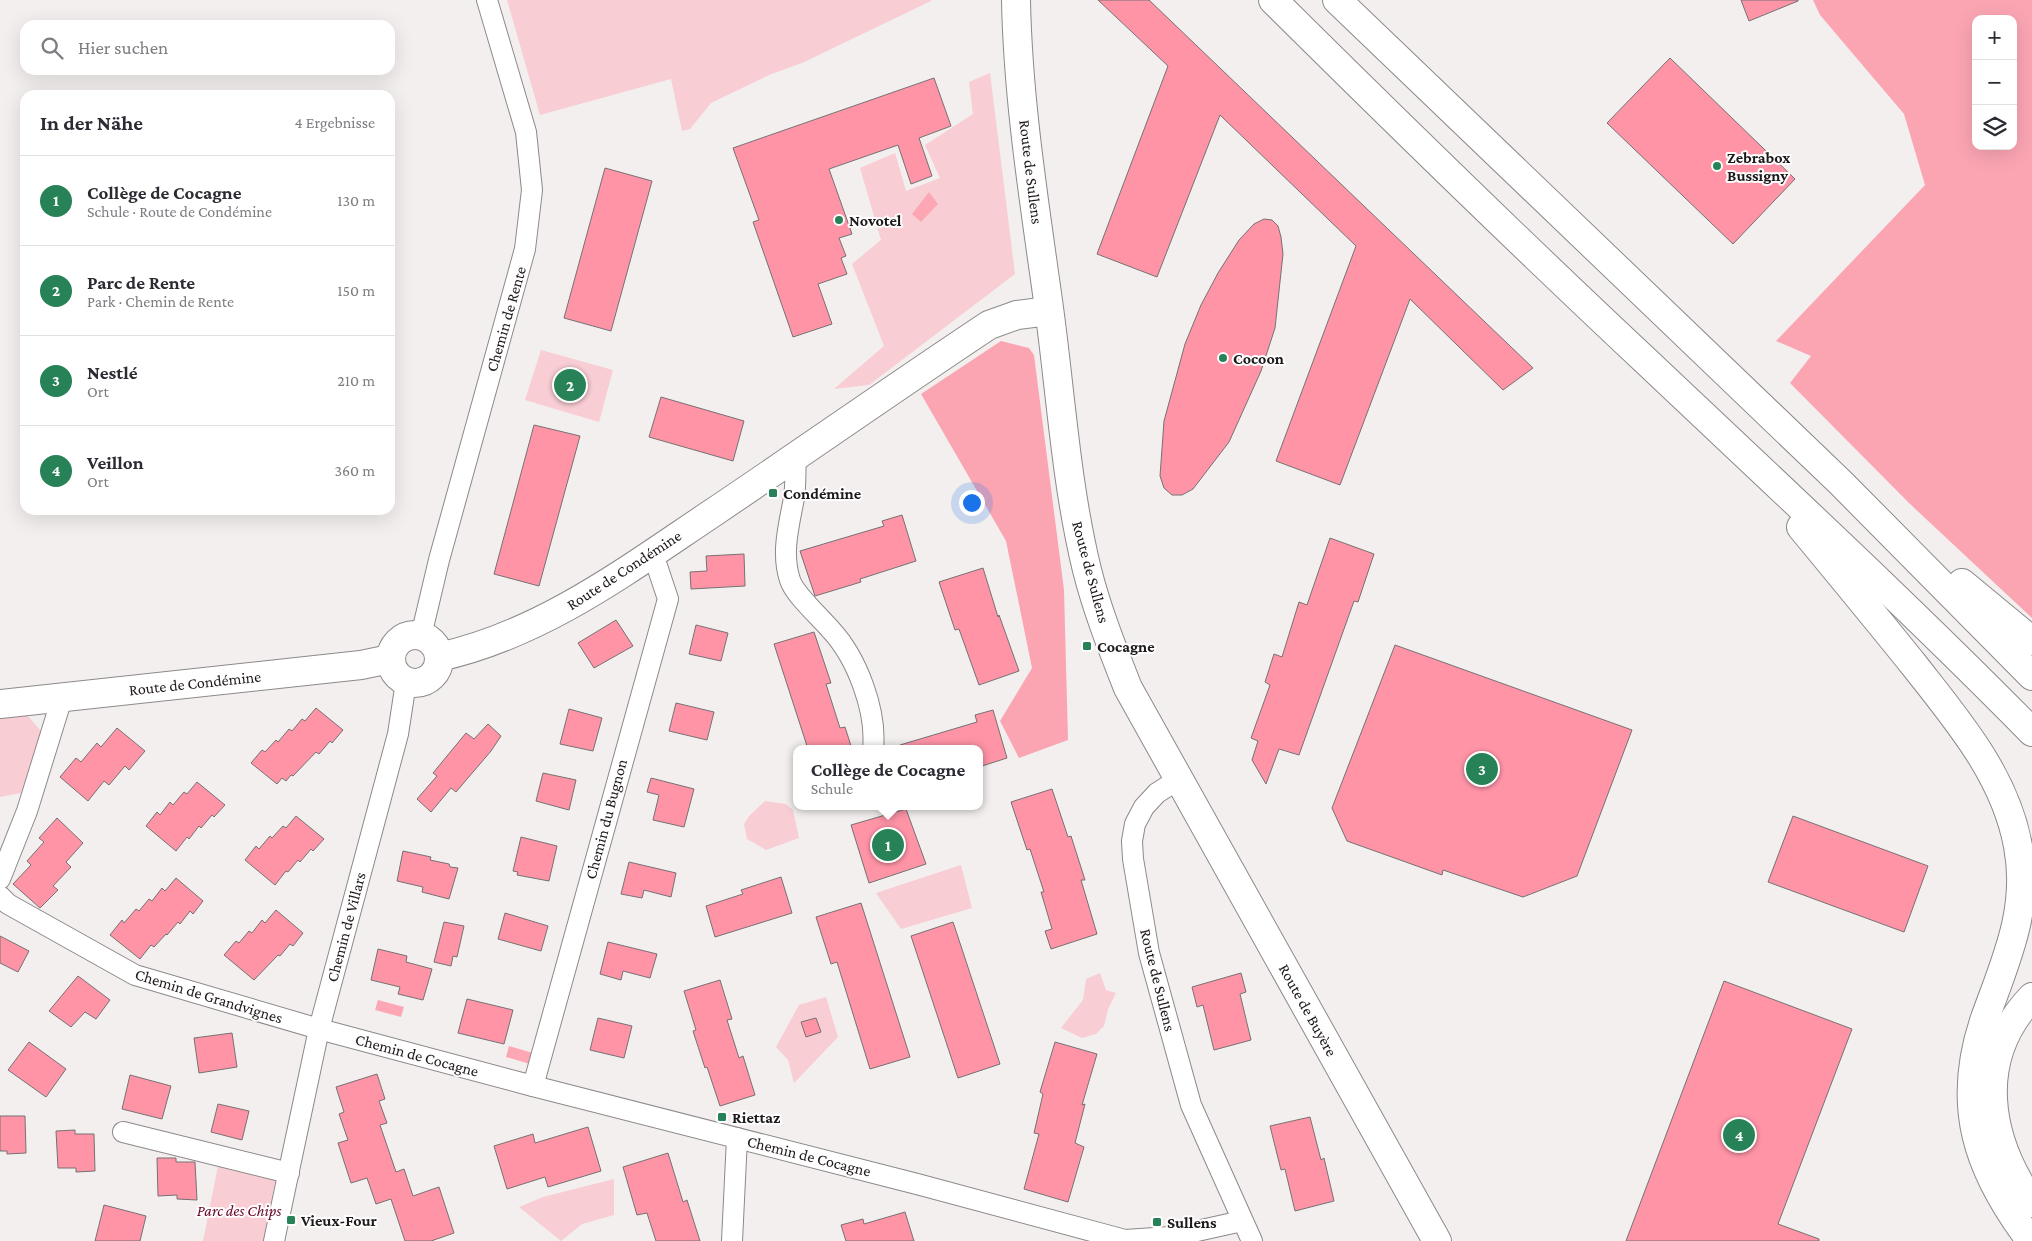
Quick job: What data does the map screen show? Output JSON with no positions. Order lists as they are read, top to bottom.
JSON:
{
  "streets": {
    "main road": ["Route de Sullens", "Route de Condémine", "Route de Buyère"],
    "street": [
      "Chemin de Rente",
      "Chemin du Bugnon",
      "Chemin de Villars",
      "Chemin de Grandvignes",
      "Chemin de Cocagne"
    ]
  },
  "crossings": [
    ["Route de Sullens", "Route de Condémine"],
    ["Route de Sullens", "Route de Buyère"],
    ["Route de Sullens", "Chemin de Cocagne"],
    ["Chemin de Rente", "Route de Condémine"],
    ["Chemin de Rente", "Chemin de Villars"],
    ["Route de Condémine", "Chemin du Bugnon"],
    ["Route de Condémine", "Chemin de Villars"],
    ["Chemin du Bugnon", "Chemin de Cocagne"],
    ["Chemin de Villars", "Chemin de Grandvignes"],
    ["Chemin de Villars", "Chemin de Cocagne"],
    ["Chemin de Grandvignes", "Chemin de Cocagne"]
  ],
  "parks": ["Parc des Chips"],
  "places": {
    "other": ["Zebrabox Bussigny", "Novotel", "Cocoon"],
    "transit": [
      "Condémine",
      "Cocagne",
      "Riettaz",
      "Vieux-Four",
      "Sullens"
    ]
  },
  "page": {
    "map_buttons": ["+", "−"],
    "search": "Hier suchen",
    "heading": ["In der Nähe", "4 Ergebnisse"],
    "list": [
      {
        "mark": "1",
        "name": "Collège de Cocagne",
        "note": "Schule · Route de Condémine",
        "value": "130 m"
      },
      {
        "mark": "2",
        "name": "Parc de Rente",
        "note": "Park · Chemin de Rente",
        "value": "150 m"
      },
      {
        "mark": "3",
        "name": "Nestlé",
        "note": "Ort",
        "value": "210 m"
      },
      {
        "mark": "4",
        "name": "Veillon",
        "note": "Ort",
        "value": "360 m"
      }
    ],
    "pins": [
      "2",
      "3",
      "1",
      "4"
    ],
    "popup": ["Collège de Cocagne", "Schule"]
  }
}
